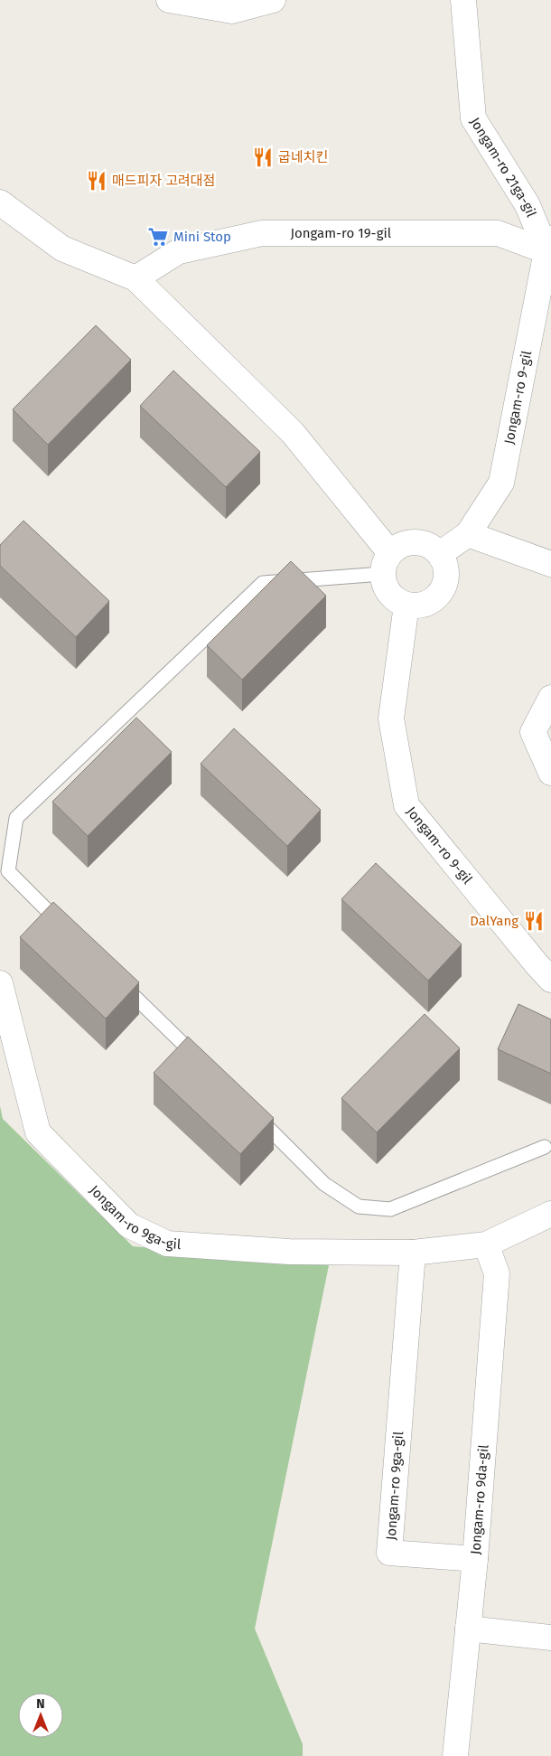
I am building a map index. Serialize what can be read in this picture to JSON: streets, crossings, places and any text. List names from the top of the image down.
{
  "streets": {
    "street": [
      "Jongam-ro 21ga-gil",
      "Jongam-ro 19-gil",
      "Jongam-ro 9-gil",
      "Jongam-ro 9ga-gil",
      "Jongam-ro 9da-gil"
    ]
  },
  "crossings": [
    ["Jongam-ro 21ga-gil", "Jongam-ro 19-gil"],
    ["Jongam-ro 21ga-gil", "Jongam-ro 9-gil"],
    ["Jongam-ro 19-gil", "Jongam-ro 9-gil"],
    ["Jongam-ro 9ga-gil", "Jongam-ro 9da-gil"]
  ],
  "places": {
    "restaurant": ["굽네치킨", "매드피자 고려대점", "DalYang"],
    "supermarket": ["Mini Stop"]
  },
  "north": "top"
}
